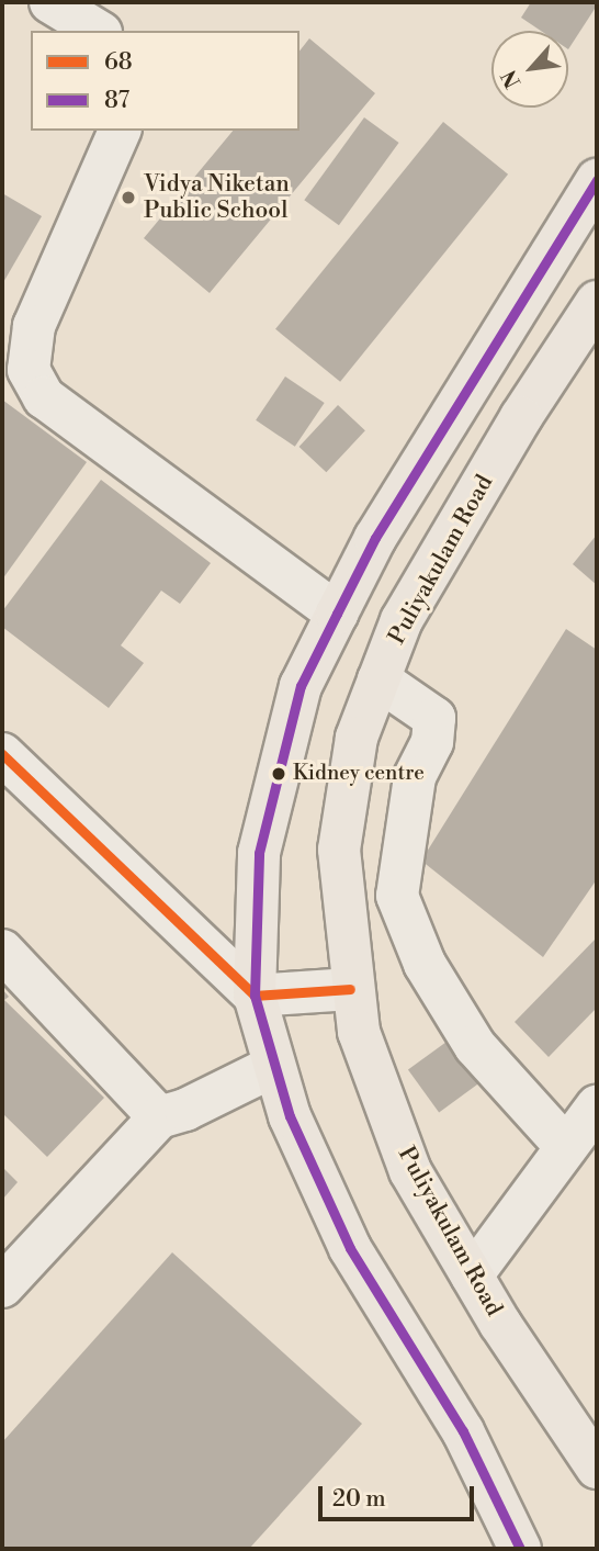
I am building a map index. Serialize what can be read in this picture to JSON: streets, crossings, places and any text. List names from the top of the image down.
{
  "streets": {
    "main road": ["Puliyakulam Road"]
  },
  "places": ["Vidya Niketan Public School", "Kidney centre"],
  "lines": ["transit line 87", "transit line 68"],
  "legend": ["68", "87"],
  "scale_bar": "20 m",
  "north": "bottom left"
}
